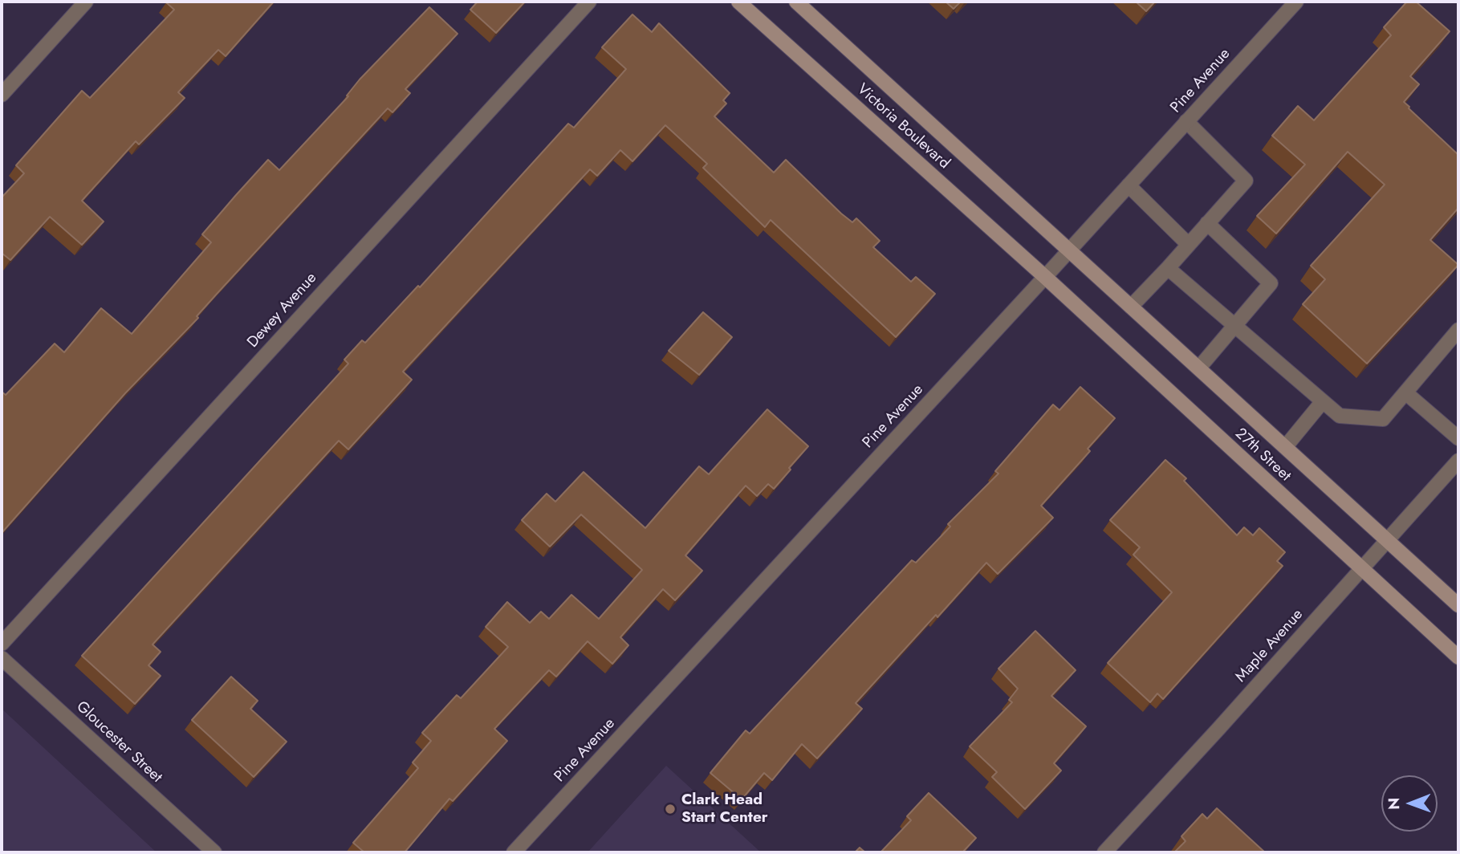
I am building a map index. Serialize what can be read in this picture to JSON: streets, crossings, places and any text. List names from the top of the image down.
{
  "streets": {
    "main road": ["Victoria Boulevard", "27th Street"],
    "street": [
      "Pine Avenue",
      "Dewey Avenue",
      "Maple Avenue",
      "Gloucester Street"
    ]
  },
  "crossings": [
    ["Pine Avenue", "Victoria Boulevard"],
    ["Pine Avenue", "27th Street"],
    ["Victoria Boulevard", "27th Street"],
    ["27th Street", "Maple Avenue"]
  ],
  "places": ["Clark Head Start Center"],
  "north": "left"
}
